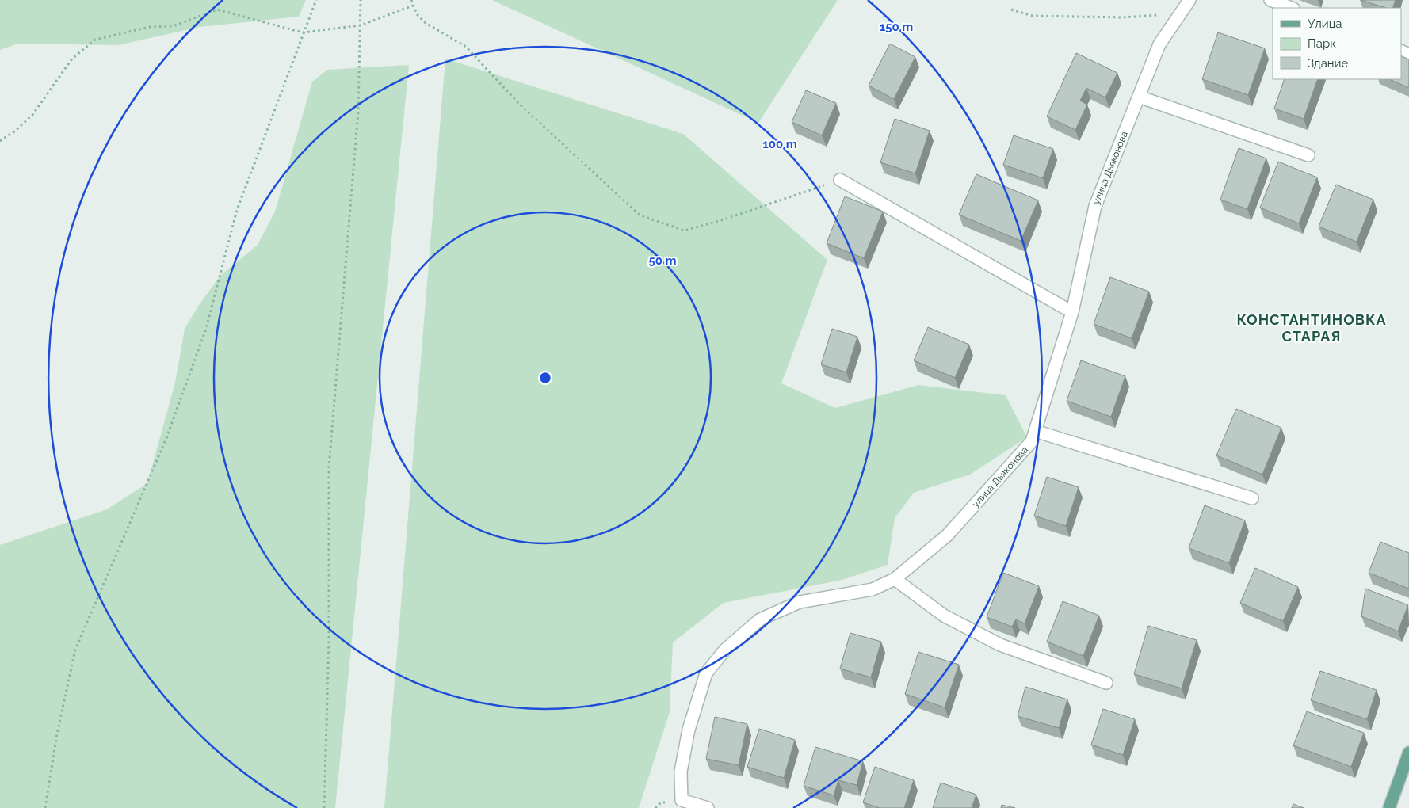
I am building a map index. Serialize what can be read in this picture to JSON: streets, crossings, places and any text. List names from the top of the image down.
{
  "streets": {
    "street": ["улица Дьяконова"]
  },
  "districts": ["КОНСТАНТИНОВКА СТАРАЯ"],
  "legend": ["Улица", "Парк", "Здание"],
  "rings": ["150 m", "100 m", "50 m"]
}
